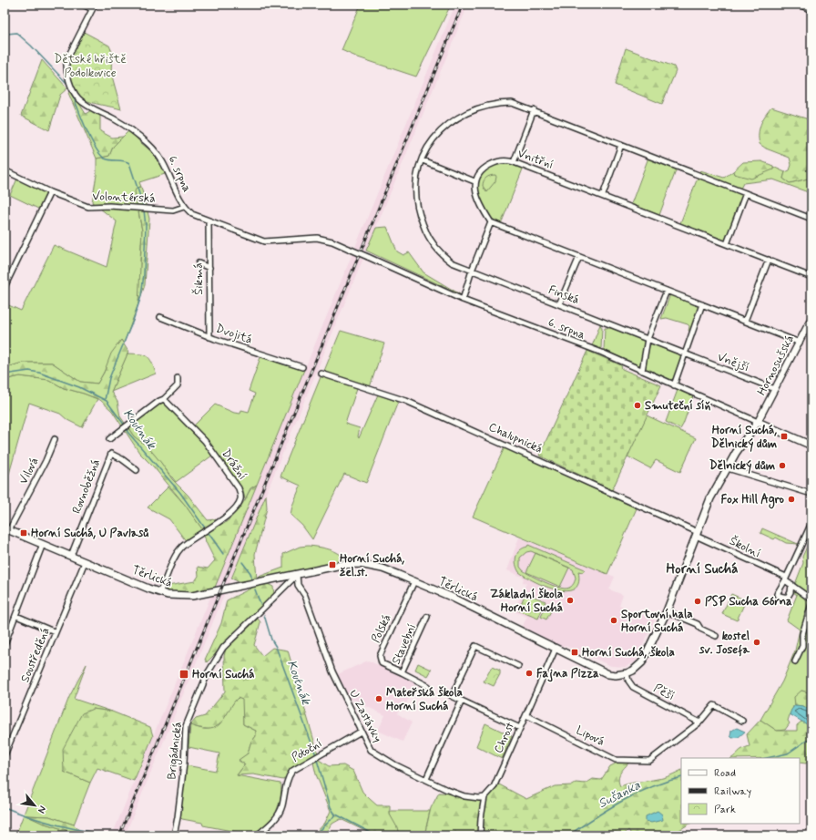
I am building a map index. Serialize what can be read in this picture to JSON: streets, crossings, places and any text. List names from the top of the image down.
{
  "streets": {
    "main road": ["Těrlická"],
    "street": [
      "Vnitřní",
      "6. srpna",
      "Volontérská",
      "Šikmá",
      "Finská",
      "Dvojitá",
      "Vnější",
      "Hornosušská",
      "Chalupnická",
      "Drážní",
      "Vilová",
      "Rovnoběžná",
      "Školní",
      "Polská",
      "Stavební",
      "Soustředěná",
      "Pěší",
      "U Zastávky",
      "Lipová",
      "Chrost",
      "Brigádnická",
      "Potoční"
    ]
  },
  "crossings": [
    ["6. srpna", "Volontérská"],
    ["6. srpna", "Šikmá"],
    ["6. srpna", "Hornosušská"],
    ["Šikmá", "Dvojitá"],
    ["Finská", "Vnější"],
    ["Vnější", "Hornosušská"],
    ["Chalupnická", "Školní"],
    ["Drážní", "Těrlická"],
    ["Vilová", "Těrlická"],
    ["Rovnoběžná", "Těrlická"],
    ["Těrlická", "Polská"],
    ["Těrlická", "Soustředěná"],
    ["Těrlická", "Pěší"],
    ["Těrlická", "U Zastávky"],
    ["Těrlická", "Chrost"],
    ["Těrlická", "Brigádnická"],
    ["Polská", "Stavební"],
    ["Pěší", "Lipová"],
    ["U Zastávky", "Chrost"],
    ["U Zastávky", "Brigádnická"],
    ["U Zastávky", "Potoční"],
    ["Lipová", "Chrost"]
  ],
  "districts": ["Horní Suchá"],
  "water": ["Koutnák", "Sušanka"],
  "parks": ["Dětské hřiště Podolkovice"],
  "places": {
    "other": [
      "Smuteční síň",
      "Dělnický dům",
      "Fox Hill Agro",
      "Základní škola Horní Suchá",
      "PSP Sucha Górna",
      "Sportovní hala Horní Suchá",
      "kostel sv. Josefa",
      "Fajna Pizza",
      "Mateřská škola Horní Suchá"
    ],
    "transit": [
      "Horní Suchá, Dělnický dům",
      "Horní Suchá, U Pavlasů",
      "Horní Suchá, žel.st.",
      "Horní Suchá, škola",
      "Horní Suchá"
    ]
  },
  "legend": ["Road", "Railway", "Park"],
  "north": "bottom right"
}
